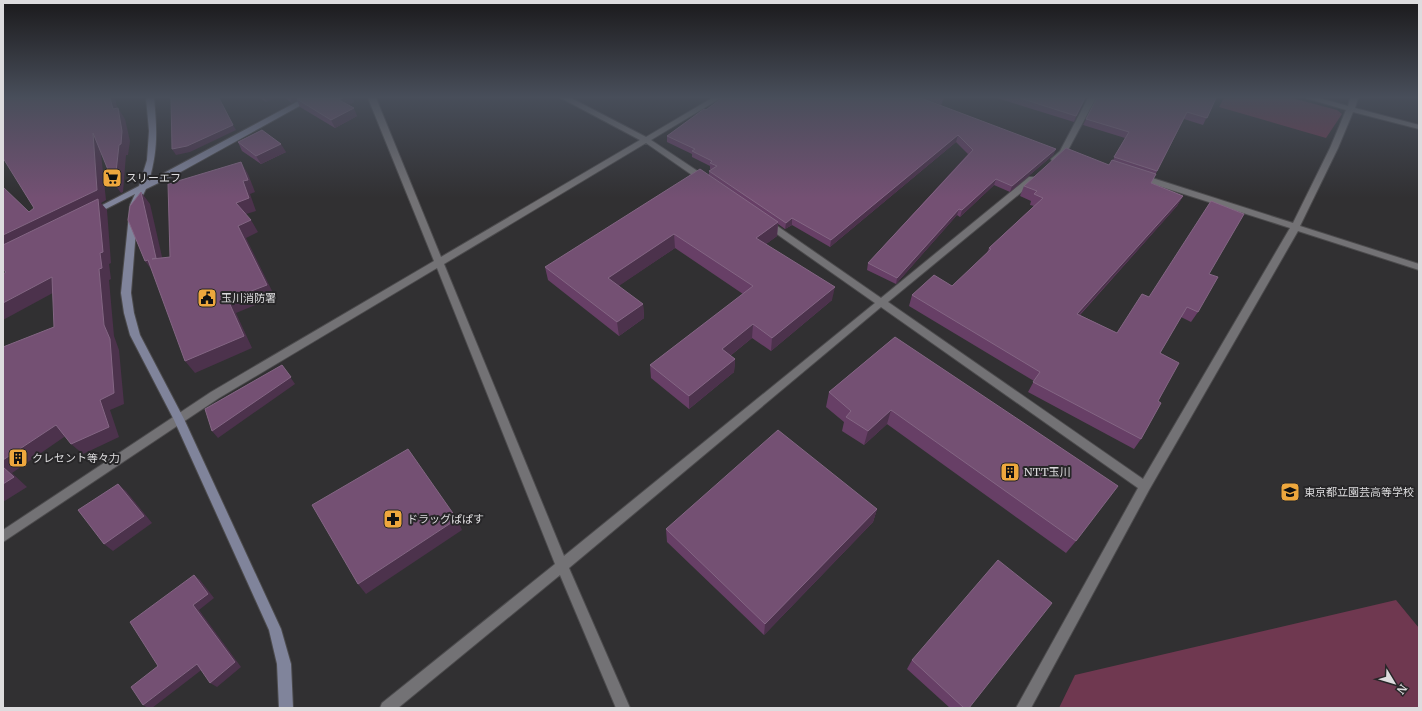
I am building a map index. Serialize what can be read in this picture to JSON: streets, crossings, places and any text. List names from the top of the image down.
{
  "places": {
    "supermarket": ["スリーエフ"],
    "public building": ["玉川消防署"],
    "building": ["クレセント等々力", "NTT玉川"],
    "school or university": ["東京都立園芸高等学校"],
    "pharmacy": ["ドラッグぱぱす"]
  },
  "north": "bottom right"
}
